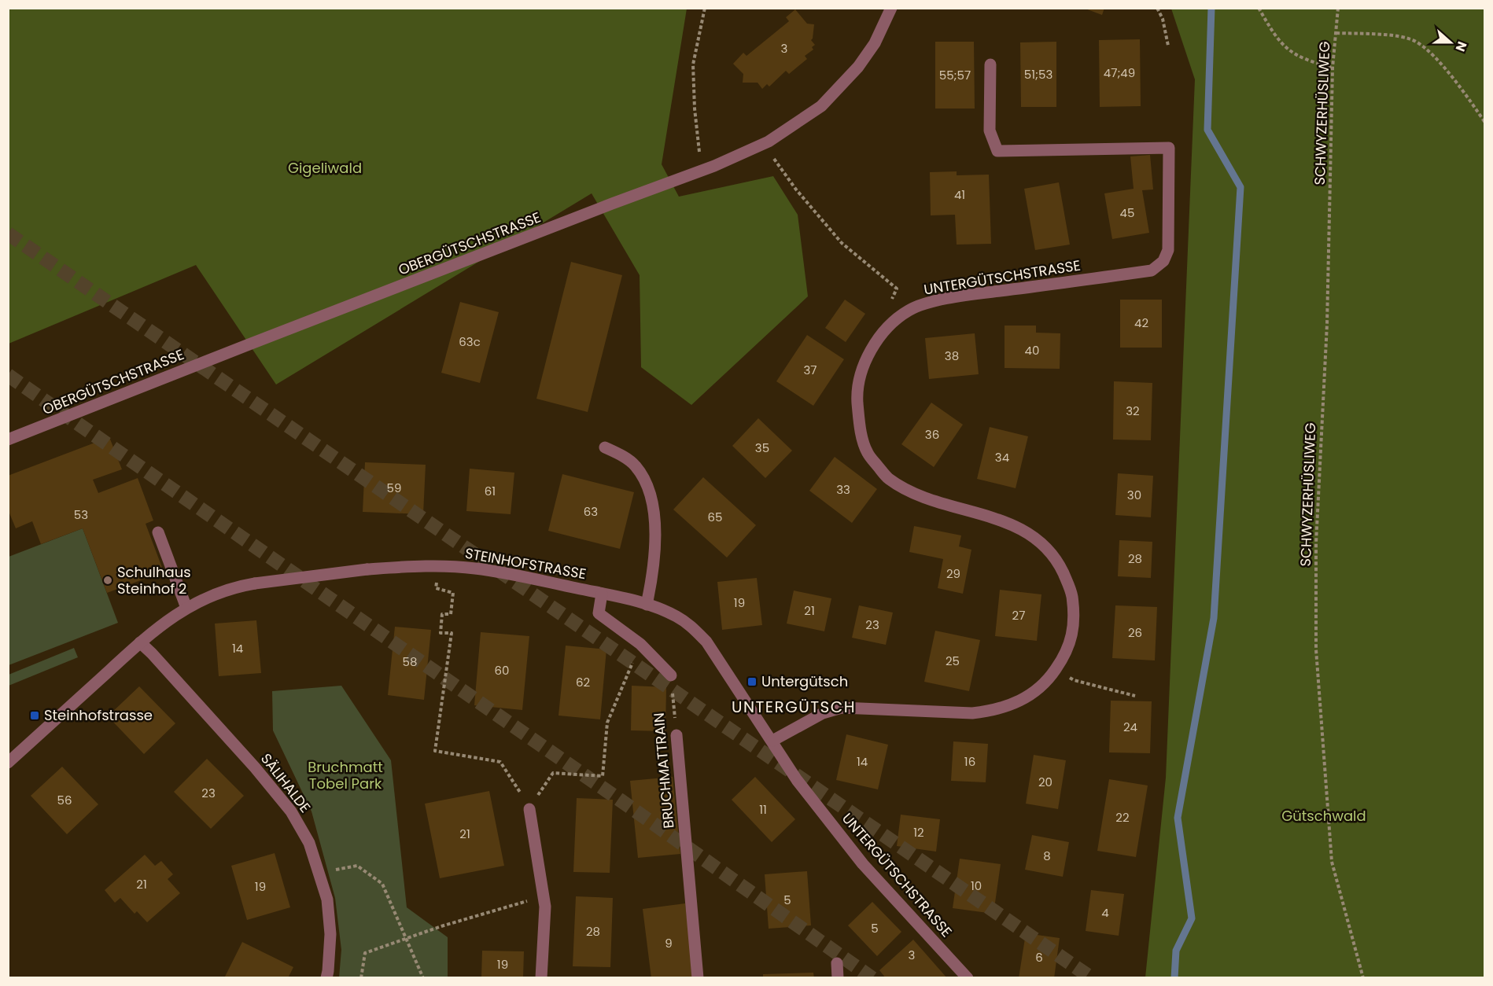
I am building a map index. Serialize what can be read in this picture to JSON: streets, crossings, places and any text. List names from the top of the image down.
{
  "streets": {
    "street": [
      "OBERGÜTSCHSTRASSE",
      "UNTERGÜTSCHSTRASSE",
      "STEINHOFSTRASSE",
      "BRUCHMATTRAIN",
      "SÄLIHALDE"
    ],
    "path": ["SCHWYZERHÜSLIWEG"]
  },
  "crossings": [
    ["UNTERGÜTSCHSTRASSE", "STEINHOFSTRASSE"],
    ["STEINHOFSTRASSE", "SÄLIHALDE"]
  ],
  "districts": ["UNTERGÜTSCH"],
  "parks": ["Gigeliwald", "Bruchmatt Tobel Park", "Gütschwald"],
  "places": {
    "other": ["Schulhaus Steinhof 2"],
    "transit": ["Untergütsch", "Steinhofstrasse"]
  },
  "house_numbers": [
    "3",
    "47;49",
    "51;53",
    "55;57",
    "41",
    "45",
    "42",
    "63c",
    "40",
    "38",
    "37",
    "32",
    "36",
    "35",
    "34",
    "59",
    "33",
    "61",
    "30",
    "63",
    "53",
    "65",
    "28",
    "29",
    "19",
    "21",
    "27",
    "23",
    "26",
    "14",
    "25",
    "58",
    "60",
    "62",
    "24",
    "14",
    "16",
    "20",
    "23",
    "56",
    "11",
    "22",
    "12",
    "21",
    "8",
    "21",
    "10",
    "19",
    "5",
    "4",
    "5",
    "28",
    "9",
    "3",
    "6",
    "19"
  ],
  "north": "right"
}
